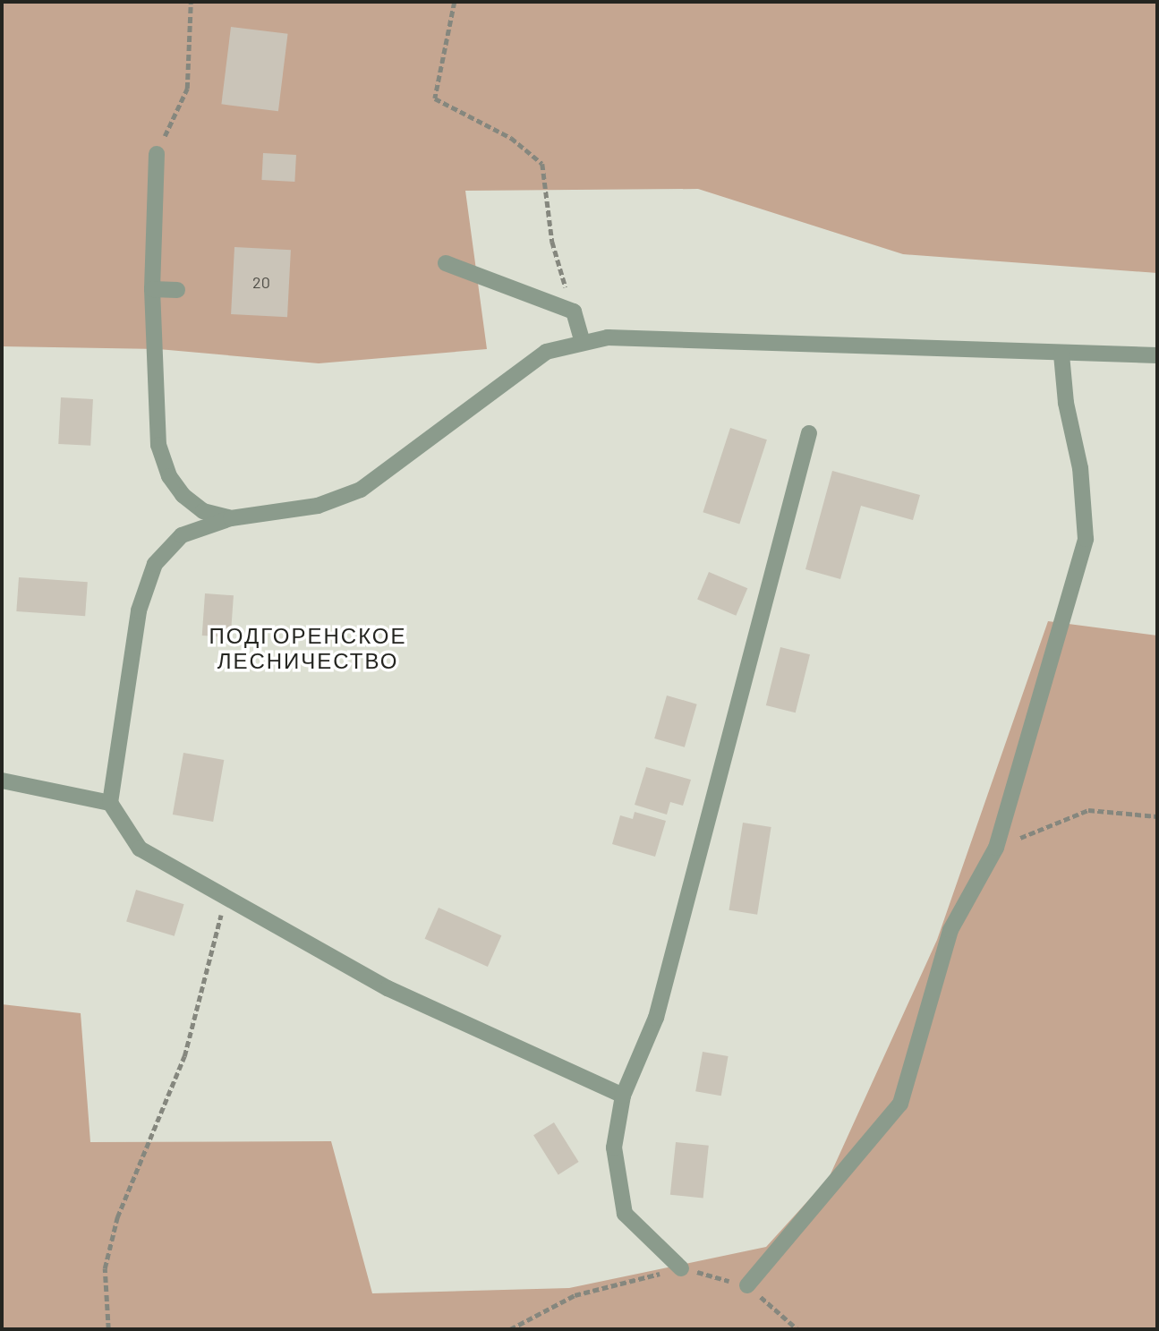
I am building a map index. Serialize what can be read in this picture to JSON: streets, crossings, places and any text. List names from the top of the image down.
{
  "districts": ["ПОДГОРЕНСКОЕ ЛЕСНИЧЕСТВО"],
  "house_numbers": ["20"]
}
